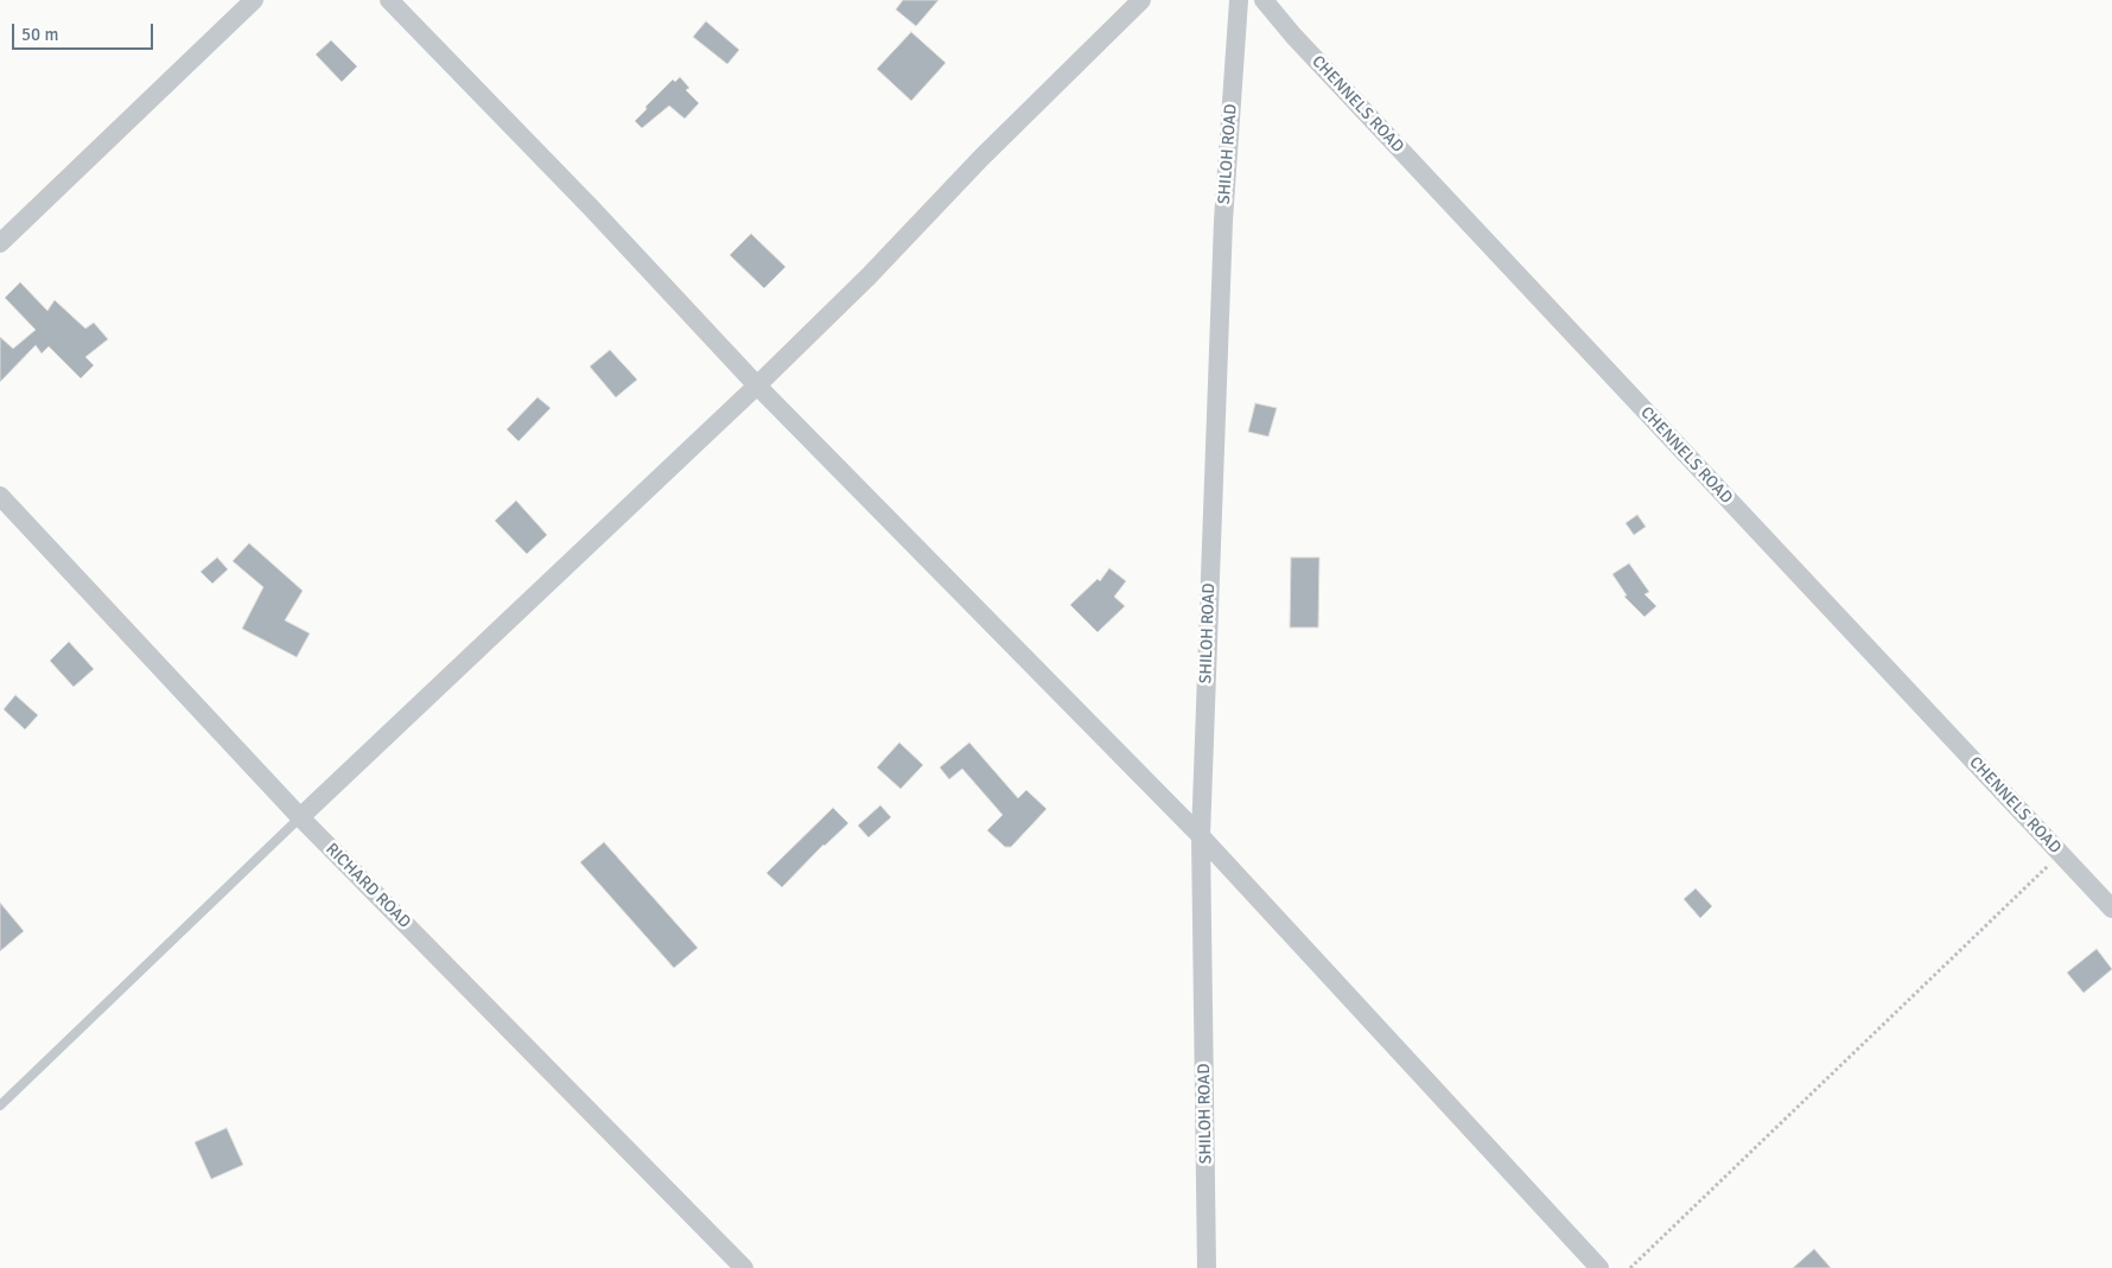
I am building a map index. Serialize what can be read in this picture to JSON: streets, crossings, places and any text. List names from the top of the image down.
{
  "streets": {
    "street": ["CHENNELS ROAD", "SHILOH ROAD", "RICHARD ROAD"]
  },
  "scale_bar": "50 m"
}
